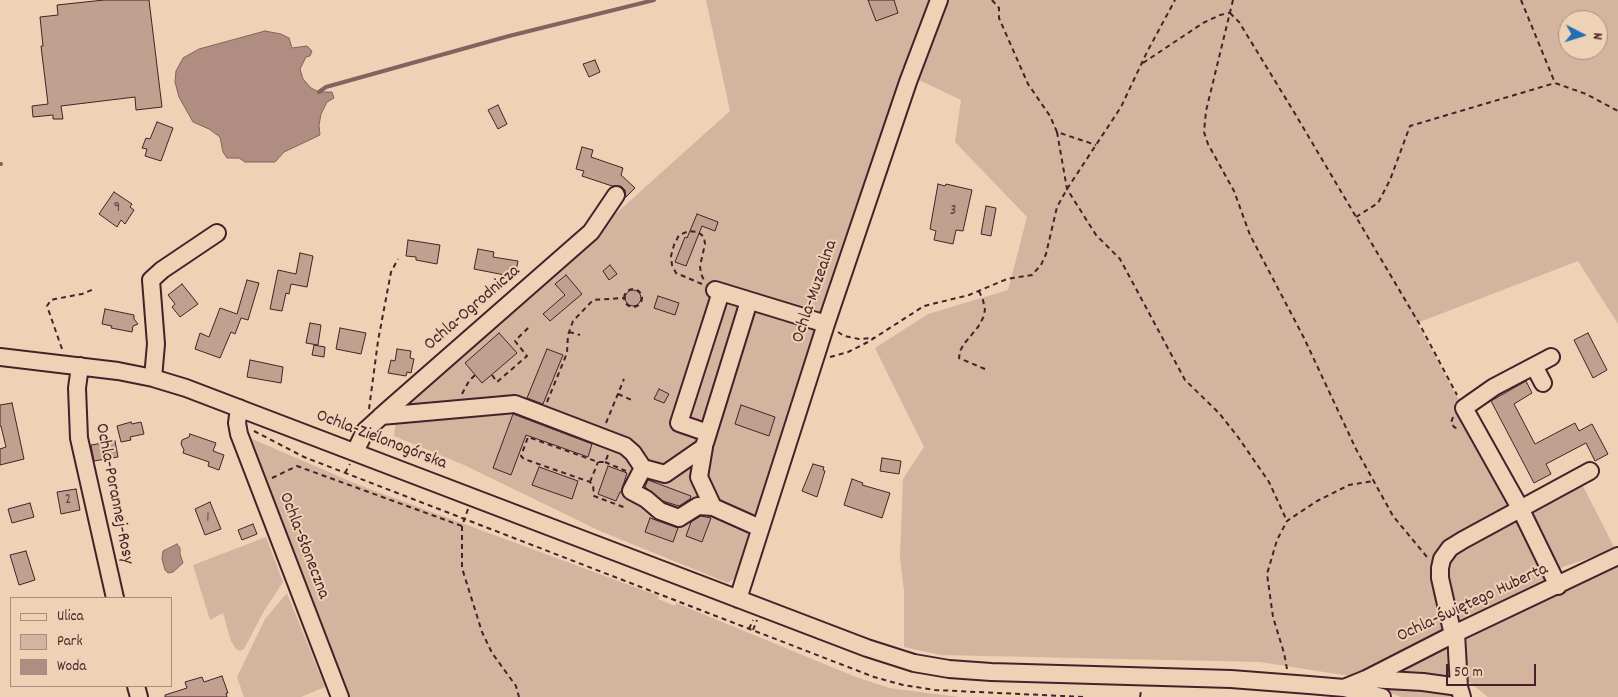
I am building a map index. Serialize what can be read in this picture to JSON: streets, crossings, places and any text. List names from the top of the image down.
{
  "streets": {
    "street": [
      "Ochla-Muzealna",
      "Ochla-Ogrodnicza",
      "Ochla-Zielonogórska",
      "Ochla-Porannej-Rosy",
      "Ochla-Słoneczna",
      "Ochla-Świętego Huberta"
    ]
  },
  "crossings": [
    ["Ochla-Muzealna", "Ochla-Zielonogórska"],
    ["Ochla-Ogrodnicza", "Ochla-Zielonogórska"],
    ["Ochla-Zielonogórska", "Ochla-Porannej-Rosy"],
    ["Ochla-Zielonogórska", "Ochla-Słoneczna"],
    ["Ochla-Zielonogórska", "Ochla-Świętego Huberta"]
  ],
  "house_numbers": [
    "9",
    "3",
    "2",
    "1"
  ],
  "legend": ["Ulica", "Park", "Woda"],
  "scale_bar": "50 m",
  "north": "right"
}
